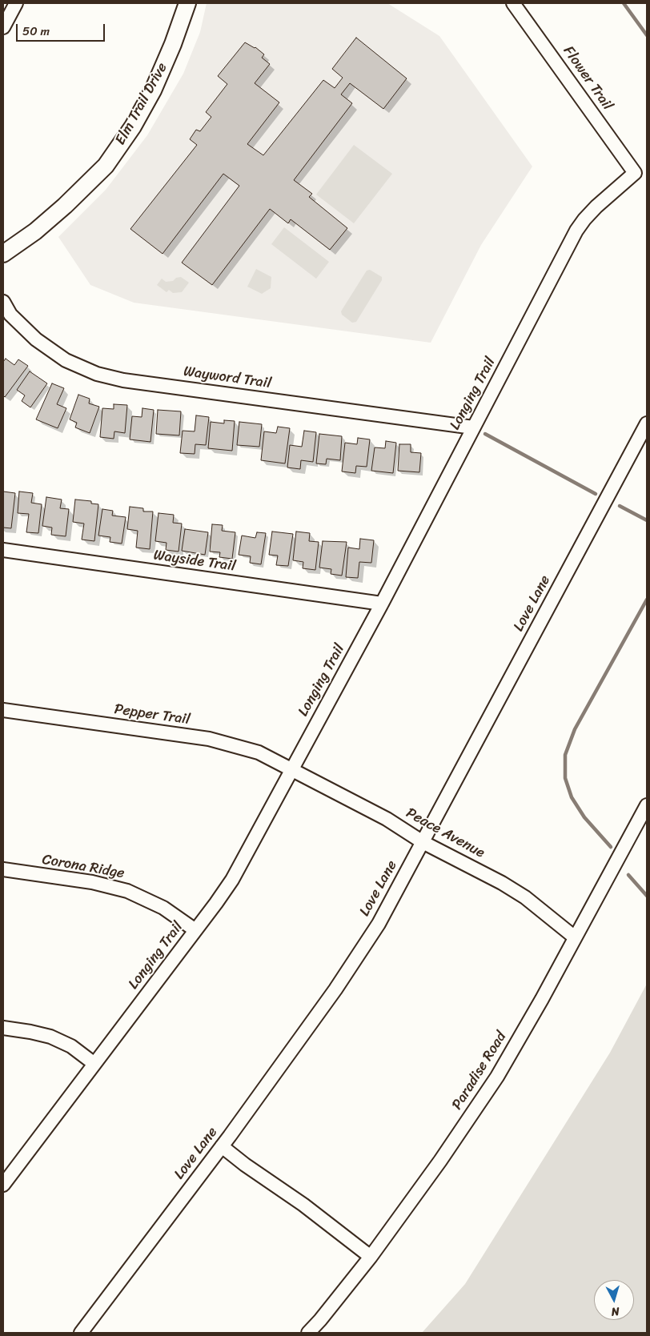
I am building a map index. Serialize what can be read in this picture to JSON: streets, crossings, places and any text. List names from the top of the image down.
{
  "streets": {
    "street": [
      "Flower Trail",
      "Elm Trail Drive",
      "Wayword Trail",
      "Longing Trail",
      "Wayside Trail",
      "Love Lane",
      "Pepper Trail",
      "Peace Avenue",
      "Corona Ridge",
      "Paradise Road"
    ]
  },
  "crossings": [
    ["Flower Trail", "Longing Trail"],
    ["Wayword Trail", "Longing Trail"],
    ["Longing Trail", "Wayside Trail"],
    ["Longing Trail", "Pepper Trail"],
    ["Longing Trail", "Peace Avenue"],
    ["Longing Trail", "Corona Ridge"],
    ["Love Lane", "Peace Avenue"],
    ["Pepper Trail", "Peace Avenue"],
    ["Peace Avenue", "Paradise Road"]
  ],
  "scale_bar": "50 m",
  "north": "bottom"
}
